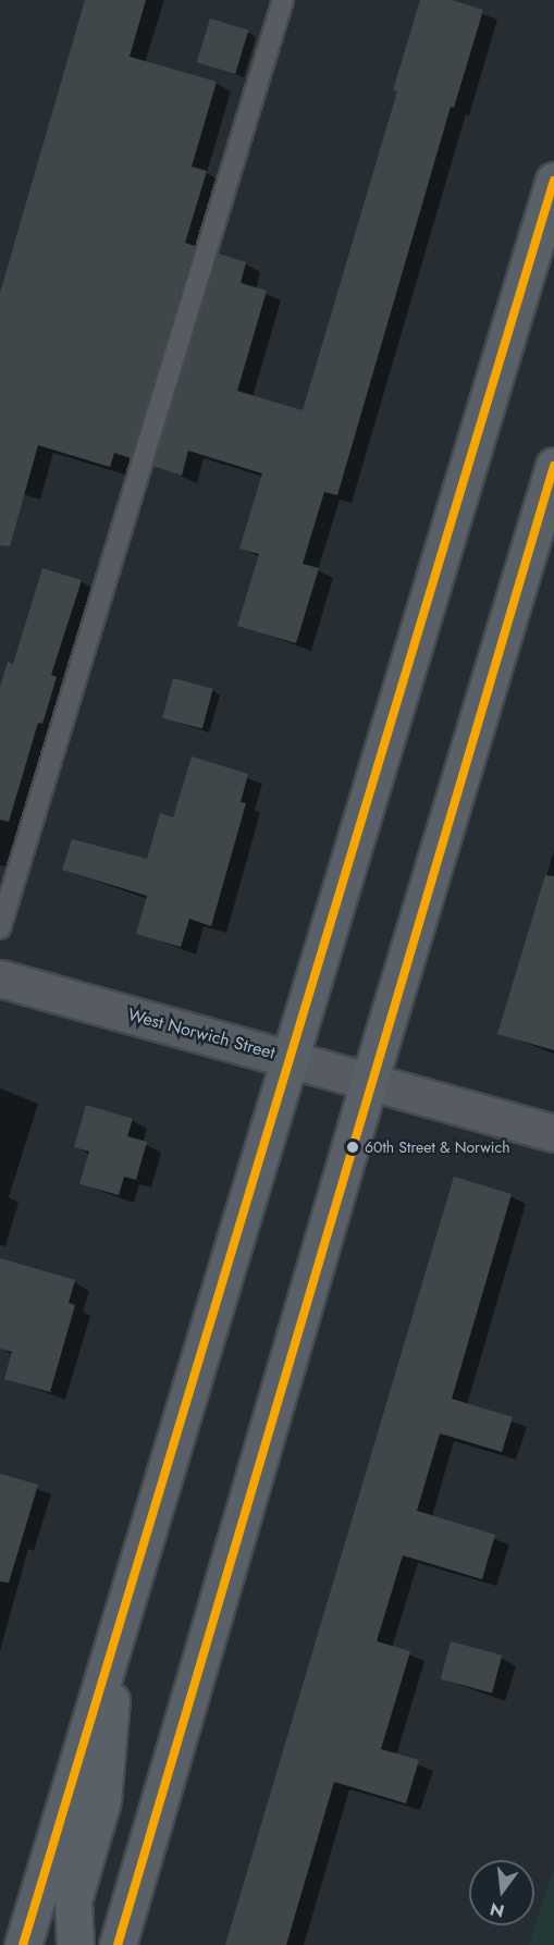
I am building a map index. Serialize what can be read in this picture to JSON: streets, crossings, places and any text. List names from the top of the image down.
{
  "streets": {
    "street": ["West Norwich Street"]
  },
  "places": ["60th Street & Norwich"],
  "north": "bottom"
}
